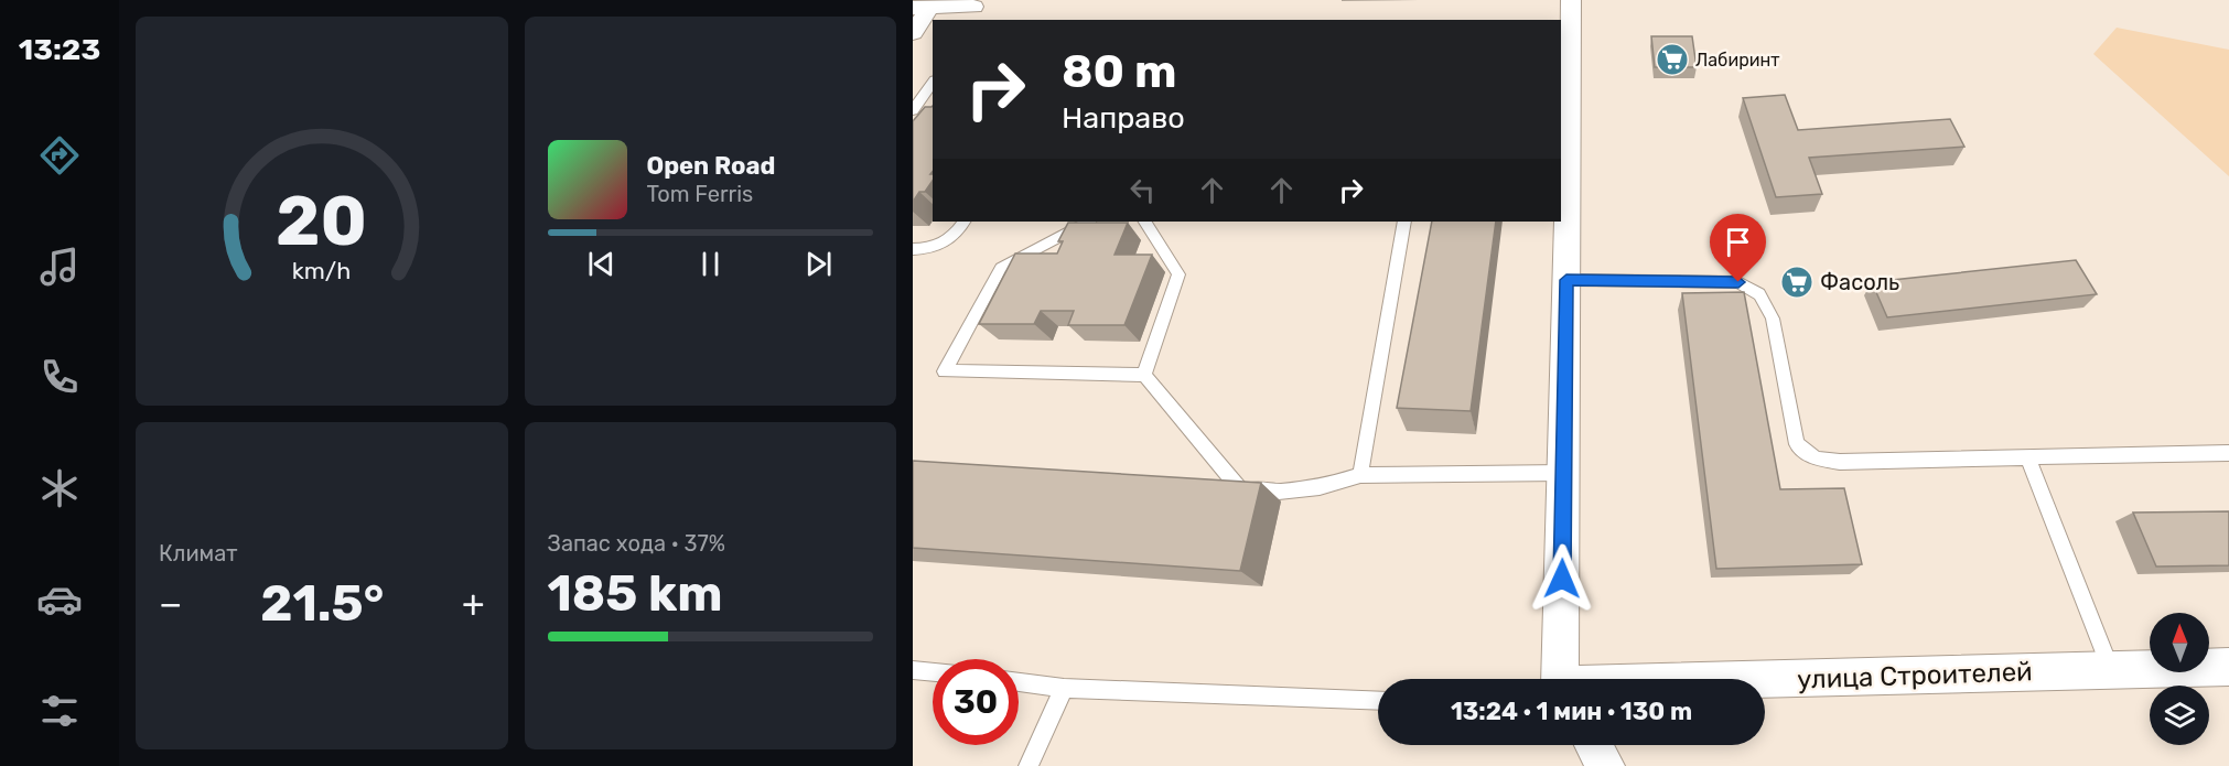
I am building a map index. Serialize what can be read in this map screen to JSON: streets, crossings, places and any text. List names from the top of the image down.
{
  "streets": {
    "street": ["улица Строителей"]
  },
  "places": {
    "supermarket": ["Лабиринт", "Фасоль"]
  },
  "north": "top",
  "page": {
    "tabs": "13:23",
    "turn": ["80 m", "Направо"],
    "song": ["Open Road", "Tom Ferris"],
    "tile": [
      "Климат",
      ["Запас хода · 37%", "185 km"]
    ],
    "heat": ["−", "21.5°", "+"],
    "limit": "30",
    "trip": "13:24 · 1 мин · 130 m",
    "gauge": ["20", "km/h"]
  }
}
